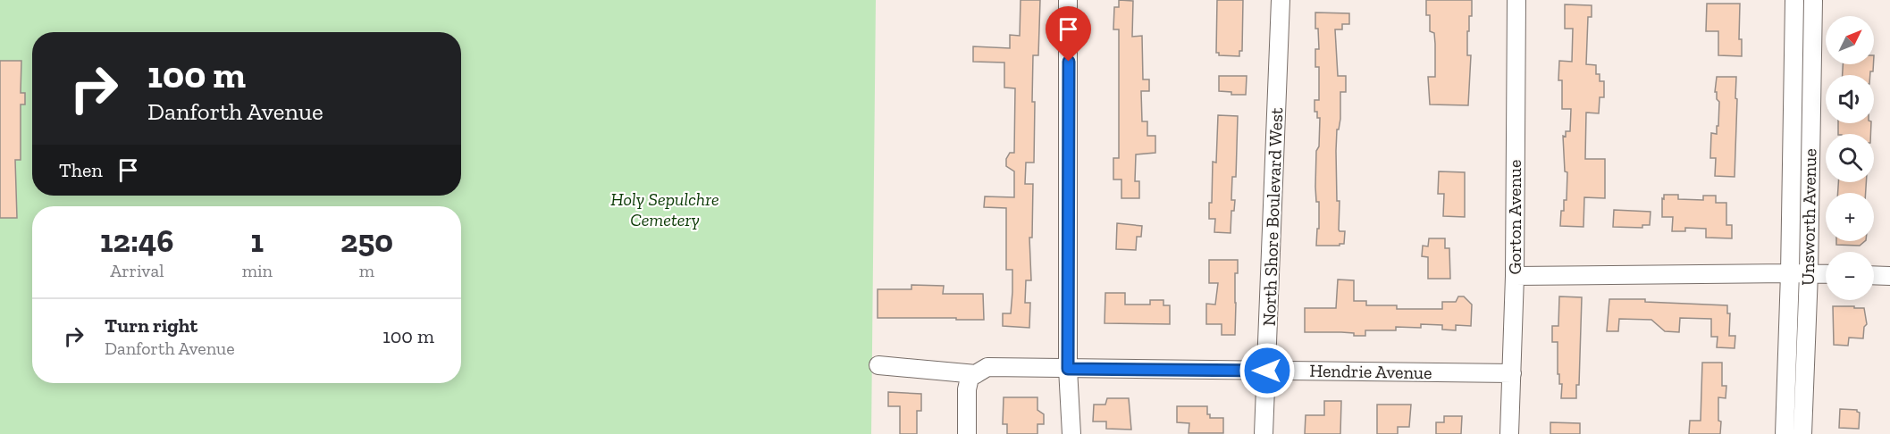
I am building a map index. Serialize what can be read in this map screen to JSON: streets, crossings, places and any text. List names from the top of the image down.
{
  "streets": {
    "street": [
      "North Shore Boulevard West",
      "Gorton Avenue",
      "Unsworth Avenue",
      "Hendrie Avenue"
    ]
  },
  "crossings": [
    ["North Shore Boulevard West", "Hendrie Avenue"],
    ["Gorton Avenue", "Hendrie Avenue"]
  ],
  "parks": ["Holy Sepulchre Cemetery"],
  "north": "top right",
  "page": {
    "map_buttons": ["+", "−"],
    "turn": ["100 m", "Danforth Avenue"],
    "then": "Then",
    "eta": [
      "12:46",
      "Arrival",
      "1",
      "min",
      "250",
      "m"
    ],
    "list": [
      {
        "name": "Turn right",
        "note": "Danforth Avenue",
        "value": "100 m"
      }
    ]
  }
}
